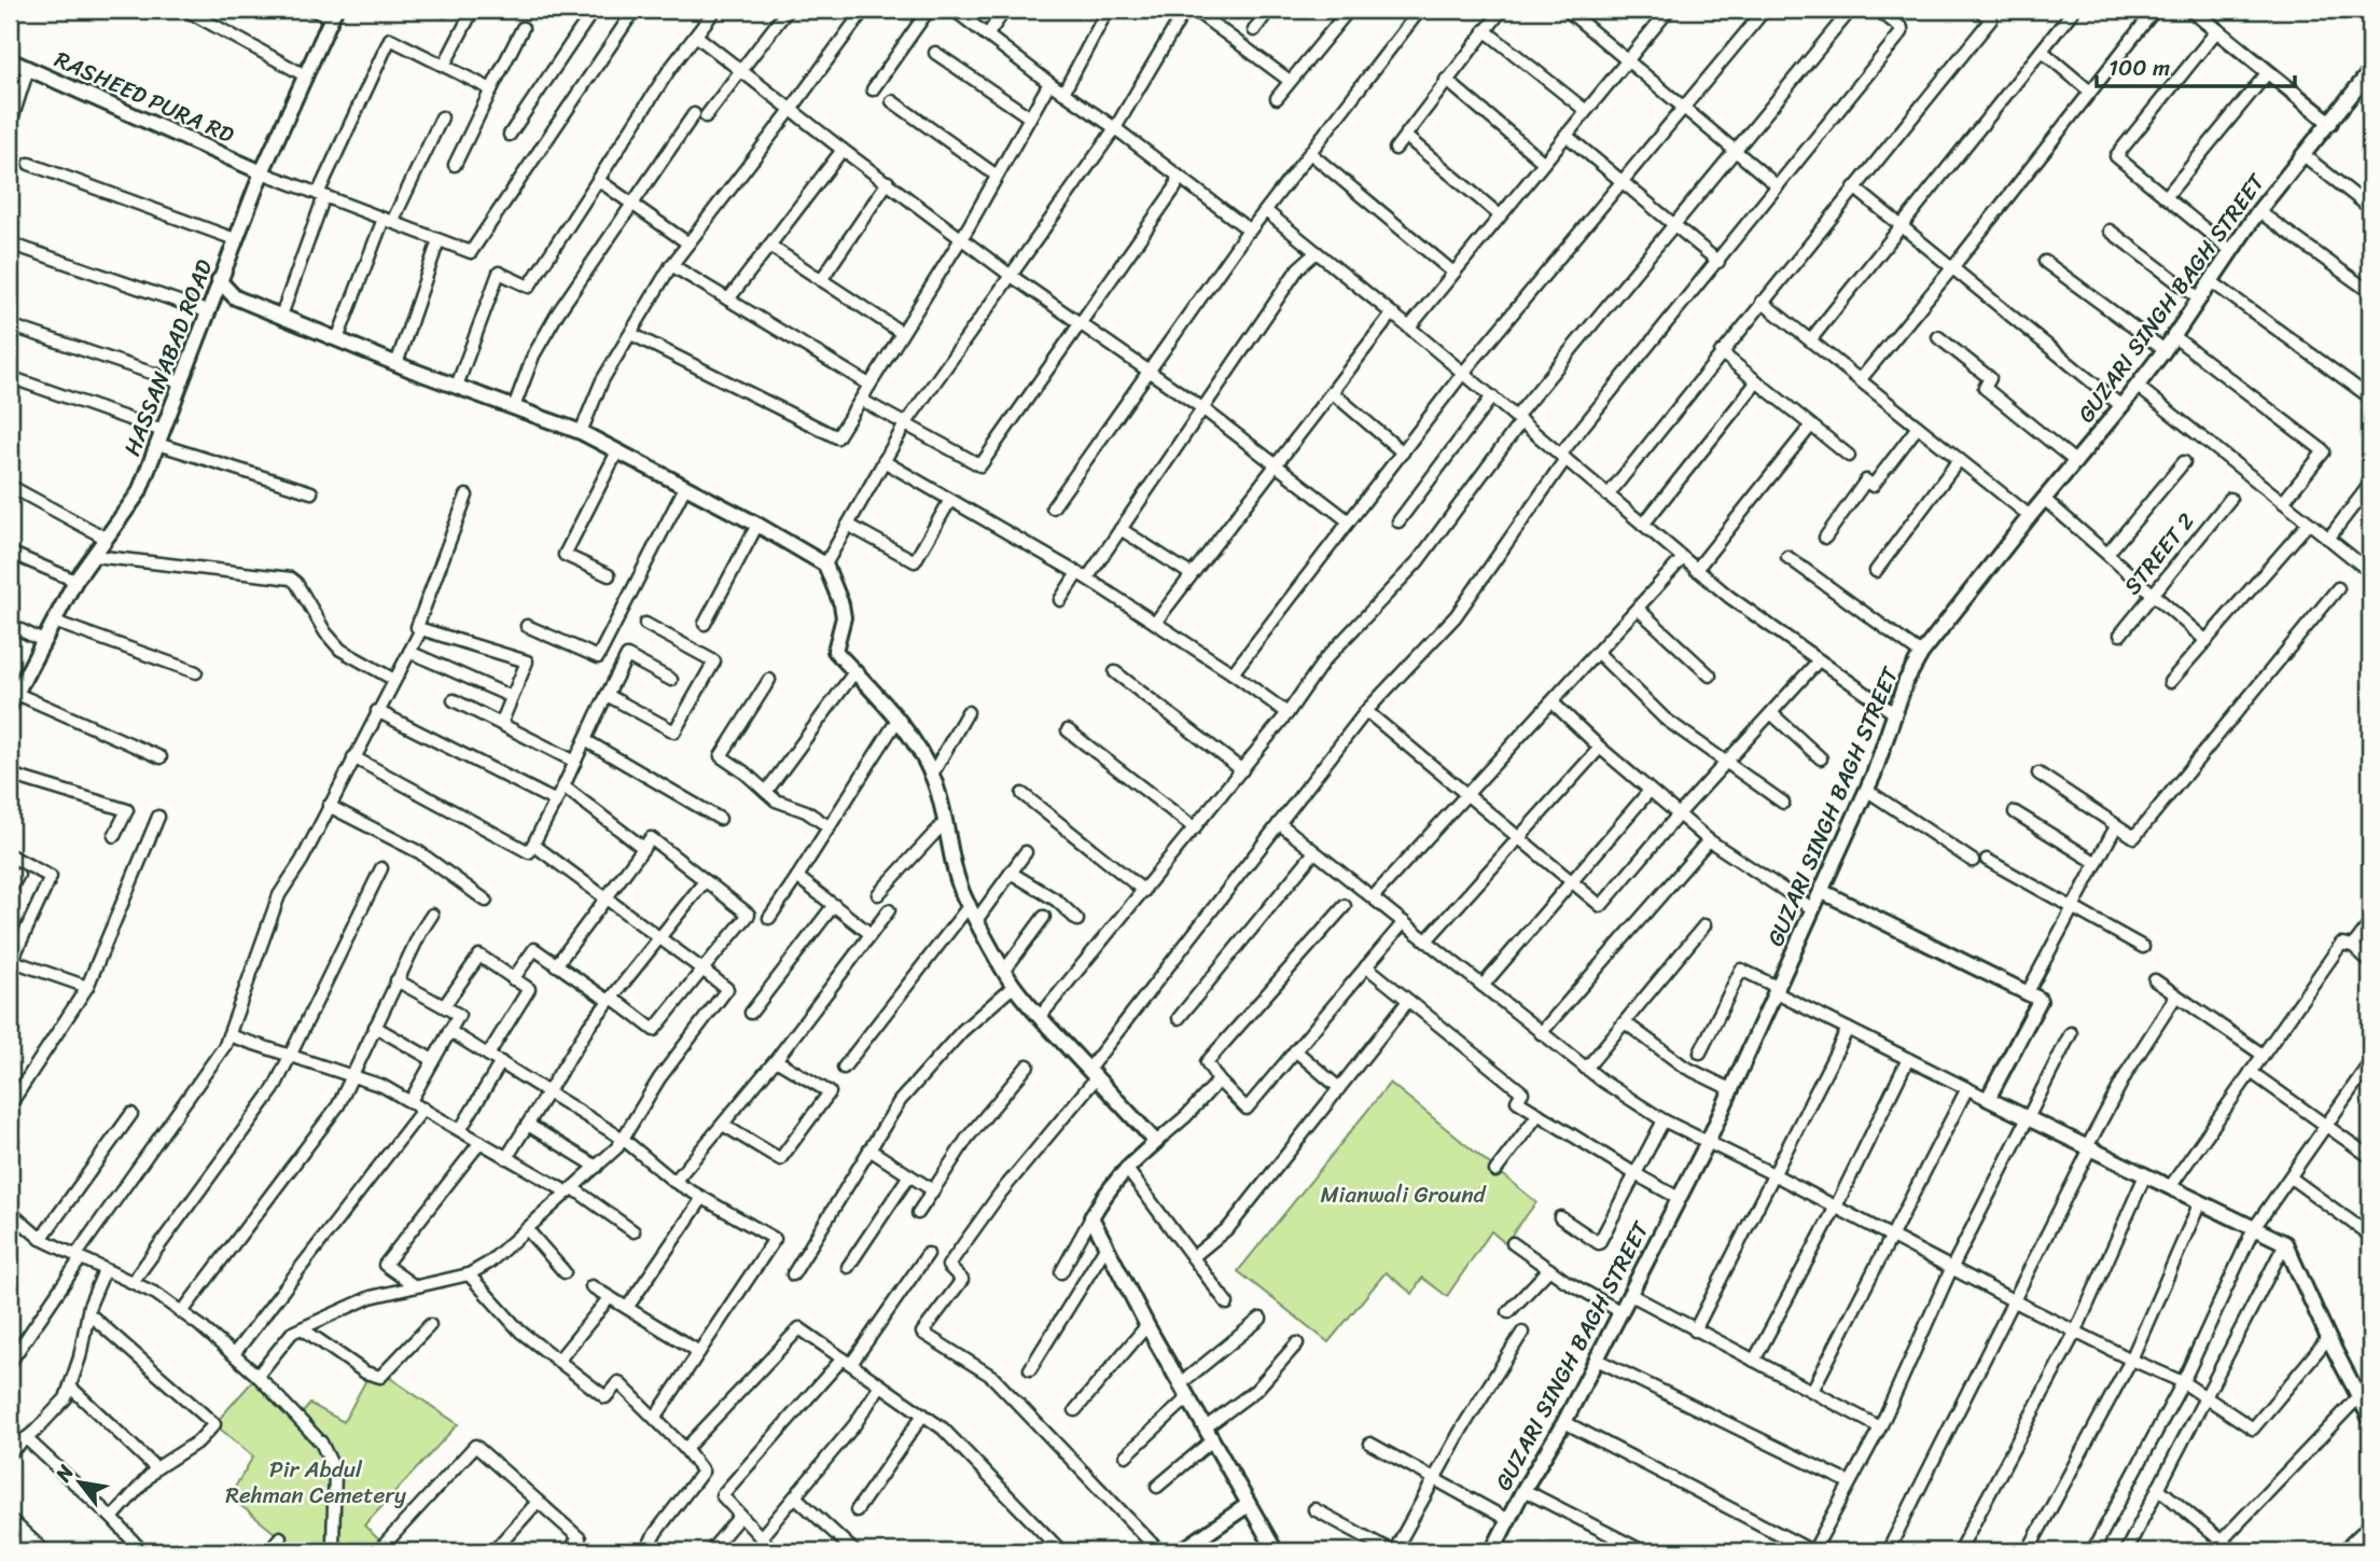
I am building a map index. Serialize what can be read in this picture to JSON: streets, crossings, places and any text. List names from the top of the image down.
{
  "streets": {
    "street": [
      "RASHEED PURA RD",
      "GUZARI SINGH BAGH STREET",
      "HASSANABAD ROAD",
      "STREET 2"
    ]
  },
  "crossings": [
    ["RASHEED PURA RD", "HASSANABAD ROAD"]
  ],
  "parks": ["Mianwali Ground", "Pir Abdul Rehman Cemetery"],
  "scale_bar": "100 m",
  "north": "top left"
}
